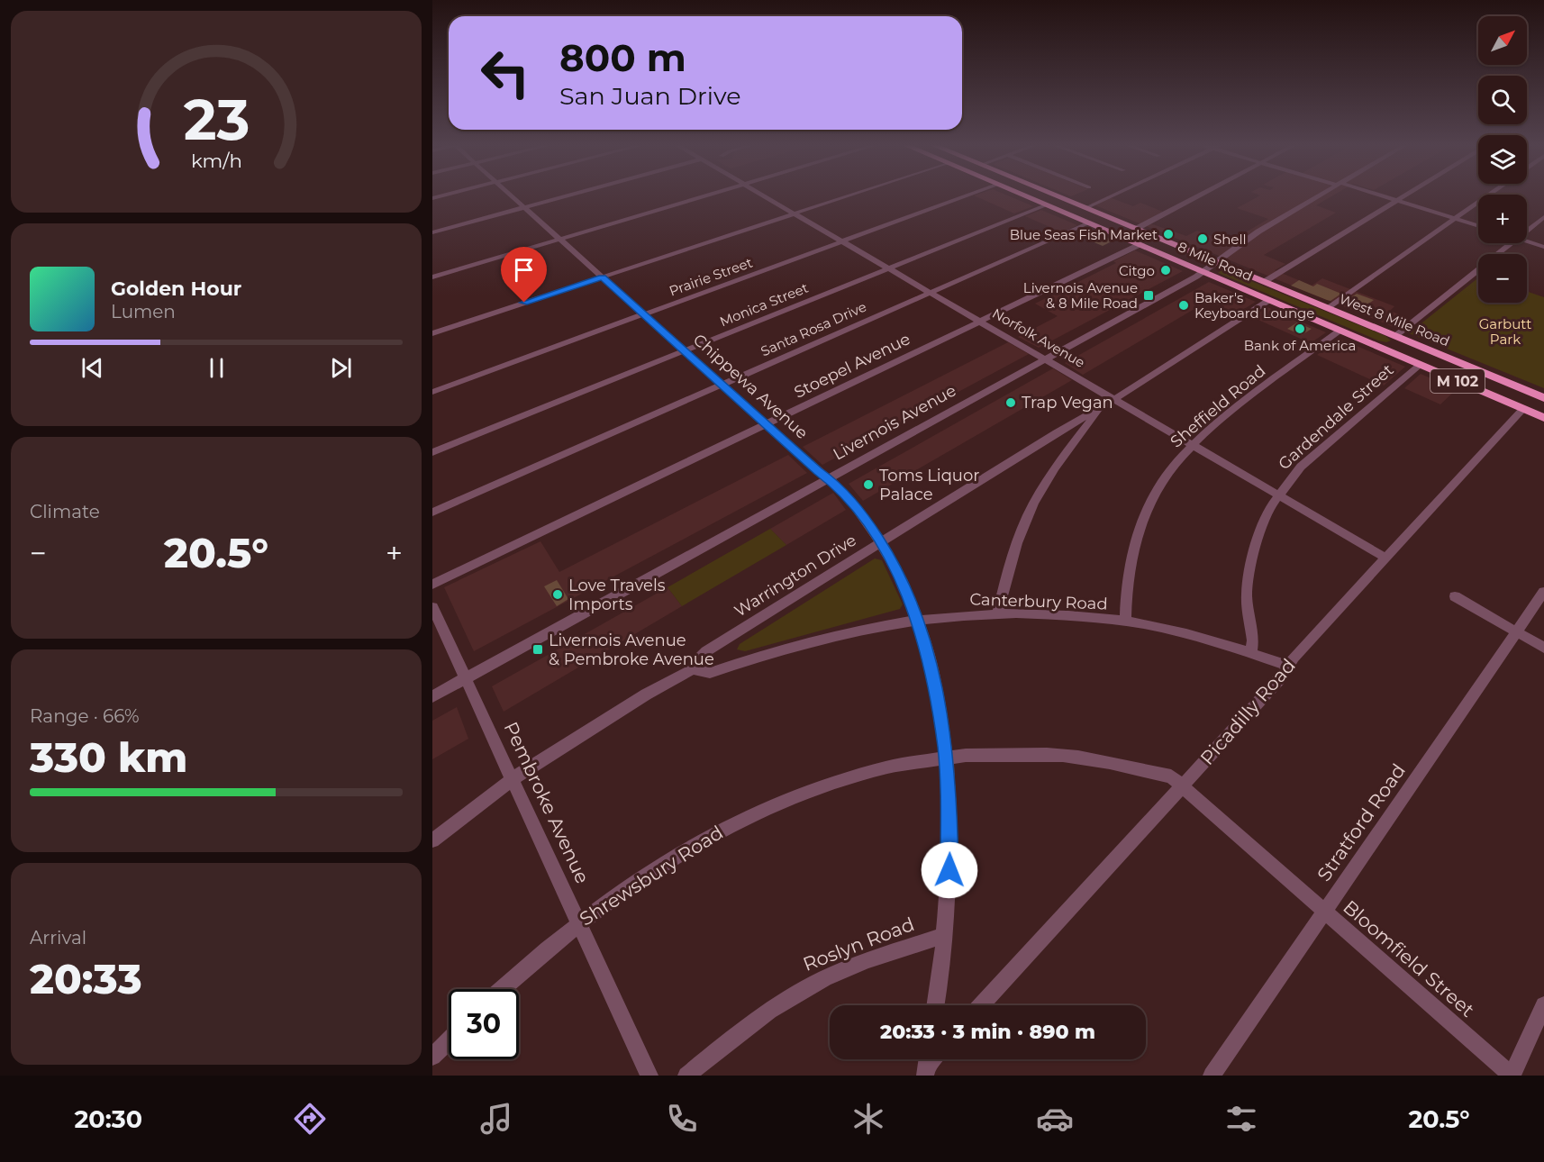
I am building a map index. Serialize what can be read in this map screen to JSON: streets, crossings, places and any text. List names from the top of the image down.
{
  "streets": {
    "highway": ["8 Mile Road", "West 8 Mile Road", "M 102"],
    "street": [
      "Prairie Street",
      "Monica Street",
      "Santa Rosa Drive",
      "Norfolk Avenue",
      "Stoepel Avenue",
      "Chippewa Avenue",
      "Sheffield Road",
      "Gardendale Street",
      "Livernois Avenue",
      "Warrington Drive",
      "Canterbury Road",
      "Picadilly Road",
      "Pembroke Avenue",
      "Stratford Road",
      "Shrewsbury Road",
      "Roslyn Road",
      "Bloomfield Street"
    ]
  },
  "crossings": [
    ["8 Mile Road", "Monica Street"],
    ["8 Mile Road", "Santa Rosa Drive"],
    ["8 Mile Road", "Stoepel Avenue"],
    ["8 Mile Road", "Sheffield Road"],
    ["8 Mile Road", "Gardendale Street"],
    ["8 Mile Road", "Livernois Avenue"],
    ["8 Mile Road", "Warrington Drive"],
    ["8 Mile Road", "Picadilly Road"],
    ["Prairie Street", "Norfolk Avenue"],
    ["Prairie Street", "Chippewa Avenue"],
    ["Monica Street", "Norfolk Avenue"],
    ["Monica Street", "Chippewa Avenue"],
    ["West 8 Mile Road", "Livernois Avenue"],
    ["Santa Rosa Drive", "Norfolk Avenue"],
    ["Santa Rosa Drive", "Chippewa Avenue"],
    ["Norfolk Avenue", "Stoepel Avenue"],
    ["Norfolk Avenue", "Sheffield Road"],
    ["Norfolk Avenue", "Gardendale Street"],
    ["Norfolk Avenue", "Livernois Avenue"],
    ["Norfolk Avenue", "Warrington Drive"],
    ["Norfolk Avenue", "Picadilly Road"],
    ["Stoepel Avenue", "Chippewa Avenue"],
    ["Chippewa Avenue", "Livernois Avenue"],
    ["Chippewa Avenue", "Warrington Drive"],
    ["Chippewa Avenue", "Canterbury Road"],
    ["Chippewa Avenue", "Shrewsbury Road"],
    ["Chippewa Avenue", "Roslyn Road"],
    ["Sheffield Road", "Canterbury Road"],
    ["Gardendale Street", "Canterbury Road"],
    ["Livernois Avenue", "Pembroke Avenue"],
    ["Warrington Drive", "Canterbury Road"],
    ["Warrington Drive", "Pembroke Avenue"],
    ["Canterbury Road", "Picadilly Road"],
    ["Picadilly Road", "Shrewsbury Road"],
    ["Picadilly Road", "Bloomfield Street"],
    ["Pembroke Avenue", "Shrewsbury Road"],
    ["Stratford Road", "Bloomfield Street"],
    ["Shrewsbury Road", "Bloomfield Street"]
  ],
  "parks": ["Garbutt Park"],
  "places": {
    "other": [
      "Blue Seas Fish Market",
      "Shell",
      "Citgo",
      "Baker's Keyboard Lounge",
      "Bank of America",
      "Trap Vegan",
      "Toms Liquor Palace",
      "Love Travels Imports"
    ],
    "transit": ["Livernois Avenue & 8 Mile Road", "Livernois Avenue & Pembroke Avenue"]
  },
  "north": "top right",
  "page": {
    "map_buttons": ["+", "−"],
    "turn": ["800 m", "San Juan Drive"],
    "song": ["Golden Hour", "Lumen"],
    "tile": [
      "Climate",
      ["Range · 66%", "330 km"],
      ["Arrival", "20:33"]
    ],
    "heat": ["−", "20.5°", "+"],
    "limit": "30",
    "trip": "20:33 · 3 min · 890 m",
    "tabs": ["20:30", "20.5°"],
    "gauge": ["23", "km/h"]
  }
}
